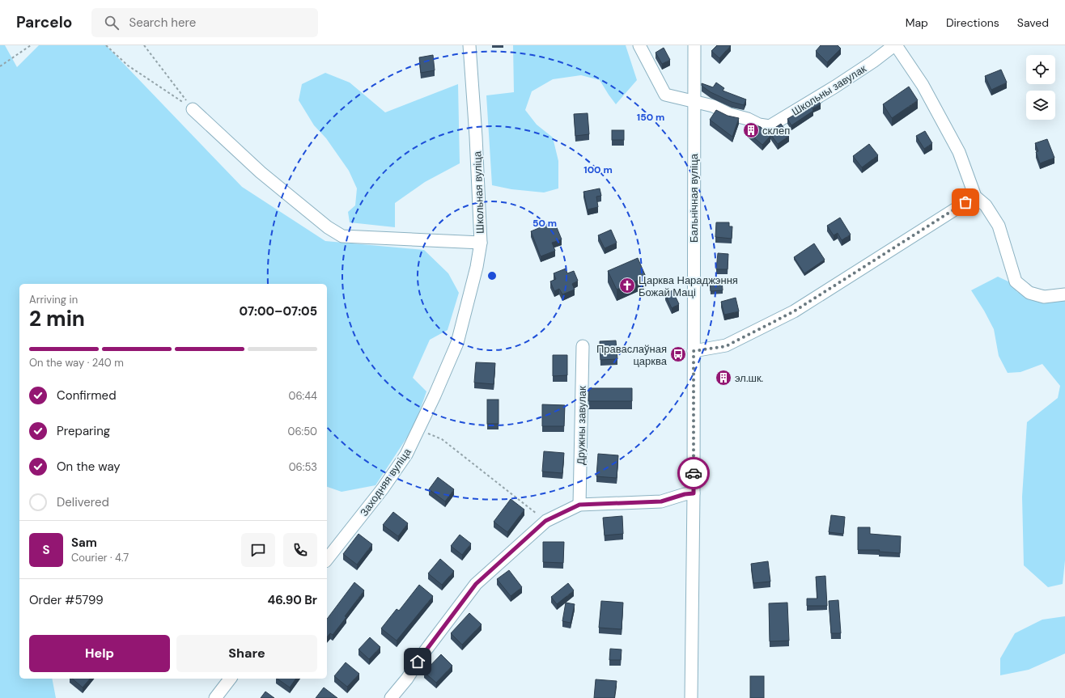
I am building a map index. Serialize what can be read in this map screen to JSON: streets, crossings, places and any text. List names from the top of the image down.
{
  "streets": {
    "street": [
      "Школьны завулак",
      "Школьная вуліца",
      "Бальнічная вуліца",
      "Дружны завулак",
      "Заходняя вуліца"
    ]
  },
  "crossings": [
    ["Школьны завулак", "Бальнічная вуліца"],
    ["Школьная вуліца", "Заходняя вуліца"]
  ],
  "places": {
    "building": ["склеп", "эл.шк."],
    "church": ["Царква Нараджэння Божай Маці"],
    "bus stop": ["Праваслаўная царква"]
  },
  "page": {
    "header": "Parcelo",
    "search": "Search here",
    "nav": ["Map", "Directions", "Saved"],
    "heading": ["2 min", "Arriving in", "07:00–07:05"],
    "panel": [
      "Sam",
      "Courier · 4.7",
      "Order #5799",
      "46.90 Br"
    ],
    "bar": "On the way · 240 m",
    "list": [
      ["Confirmed", "06:44"],
      ["Preparing", "06:50"],
      ["On the way", "06:53"],
      "Delivered"
    ],
    "round": "S",
    "buttons": ["Help", "Share"]
  },
  "rings": ["150 m", "100 m", "50 m"]
}
